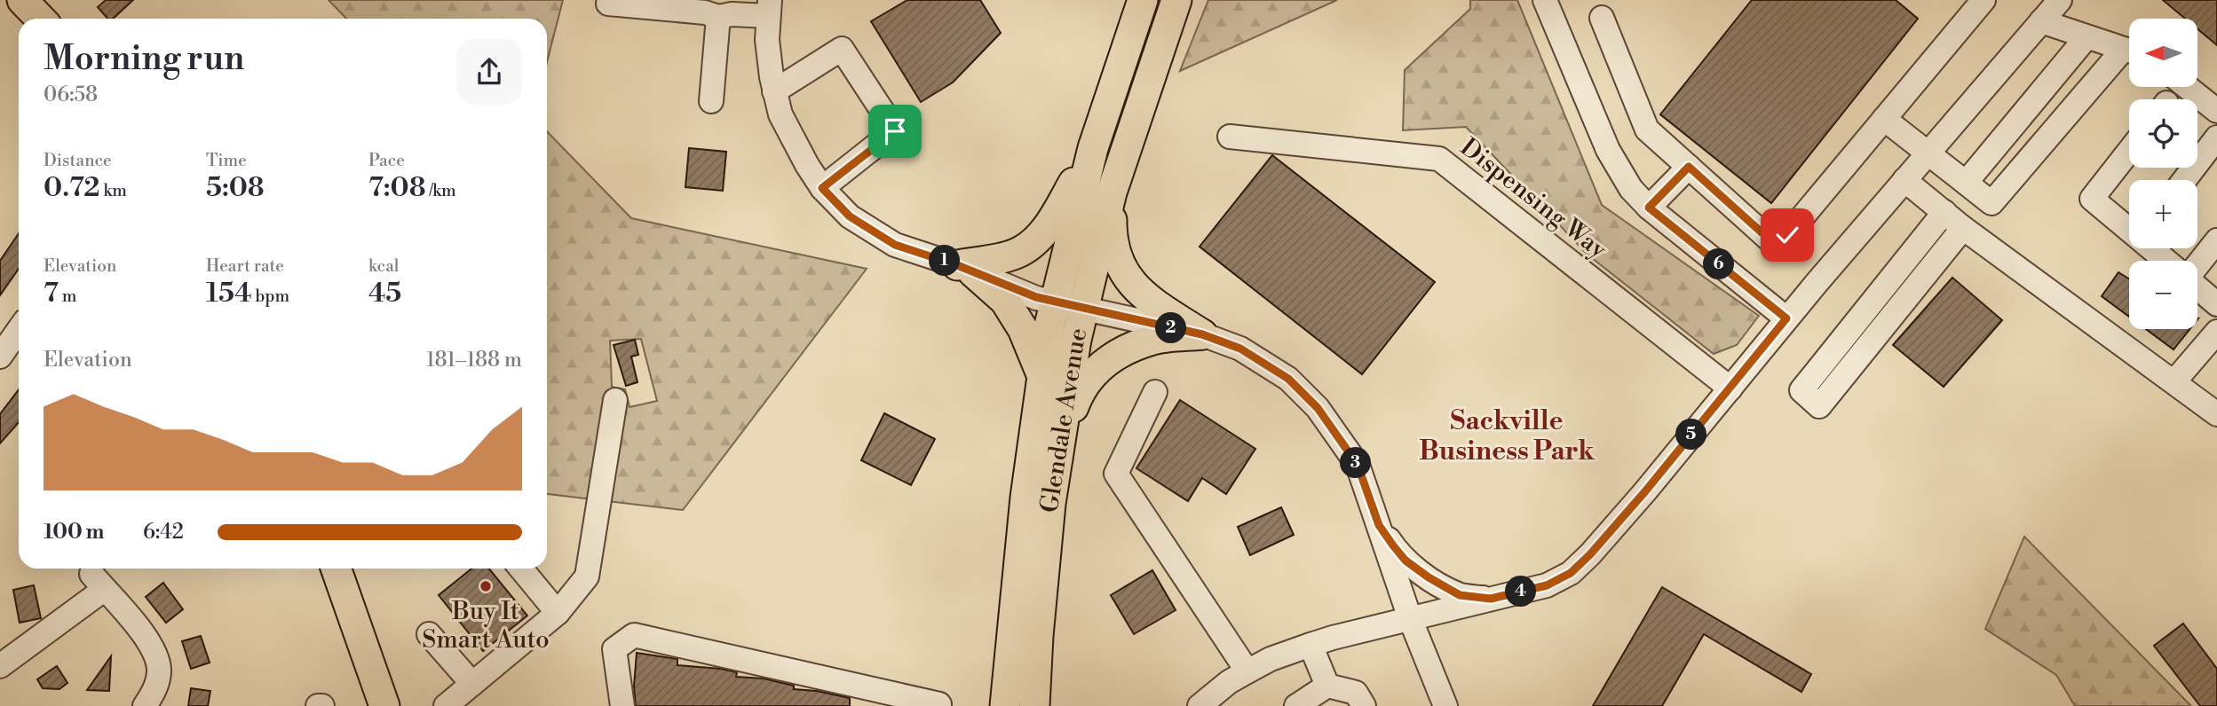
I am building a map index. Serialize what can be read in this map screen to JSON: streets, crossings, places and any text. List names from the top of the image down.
{
  "streets": {
    "main road": ["Glendale Avenue"],
    "street": ["Dispensing Way"]
  },
  "districts": ["Sackville Business Park"],
  "places": ["Buy It Smart Auto"],
  "north": "left",
  "page": {
    "map_buttons": ["+", "−"],
    "heading": ["Morning run", "06:58"],
    "stats": [
      ["Distance", "0.72 km"],
      ["Time", "5:08"],
      ["Pace", "7:08 /km"],
      ["Elevation", "7 m"],
      ["Heart rate", "154 bpm"],
      ["kcal", "45"]
    ],
    "pins": [
      "1",
      "6",
      "2",
      "5",
      "3",
      "4"
    ],
    "chart": ["Elevation", "181–188 m"],
    "list": [
      {
        "name": "100 m",
        "note": "6:42"
      }
    ]
  }
}
